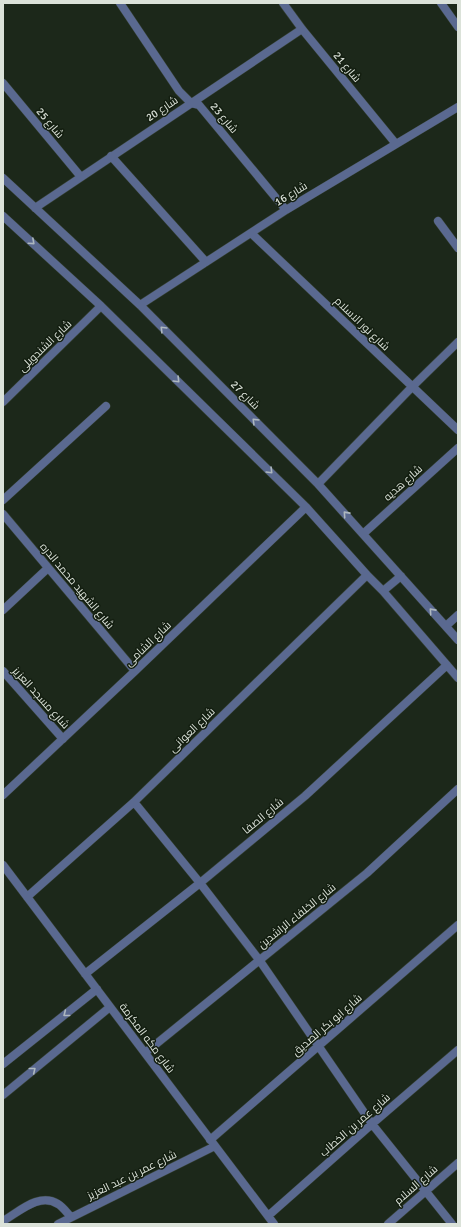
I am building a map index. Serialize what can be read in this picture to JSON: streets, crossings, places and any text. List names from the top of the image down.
{
  "streets": {
    "street": [
      "شارع 21",
      "شارع 20",
      "شارع 23",
      "شارع 25",
      "شارع 16",
      "شارع نور الاسلام",
      "شارع الشندويلى",
      "شارع 27",
      "شارع هديه",
      "شارع الشهيد محمد الدره",
      "شارع الشامى",
      "شارع مسجد العزيز",
      "شارع العوانى",
      "شارع الصفا",
      "شارع الخلفاء الراشدين",
      "شارع ابو بكر الصديق",
      "شارع مكه المكرمة",
      "شارع عمر بن الخطاب",
      "شارع عمر بن عبد العزيز",
      "شارع السلام"
    ]
  },
  "crossings": [
    ["شارع 21", "شارع 20"],
    ["شارع 21", "شارع 16"],
    ["شارع 20", "شارع 23"],
    ["شارع 20", "شارع 25"],
    ["شارع 20", "شارع 27"],
    ["شارع 23", "شارع 16"],
    ["شارع 16", "شارع نور الاسلام"],
    ["شارع 16", "شارع 27"],
    ["شارع 27", "شارع هديه"],
    ["شارع الشهيد محمد الدره", "شارع الشامى"],
    ["شارع الشامى", "شارع مسجد العزيز"],
    ["شارع العوانى", "شارع مكه المكرمة"],
    ["شارع الصفا", "شارع مكه المكرمة"],
    ["شارع الخلفاء الراشدين", "شارع مكه المكرمة"],
    ["شارع ابو بكر الصديق", "شارع مكه المكرمة"],
    ["شارع ابو بكر الصديق", "شارع عمر بن عبد العزيز"],
    ["شارع مكه المكرمة", "شارع عمر بن الخطاب"],
    ["شارع مكه المكرمة", "شارع عمر بن عبد العزيز"]
  ]
}
